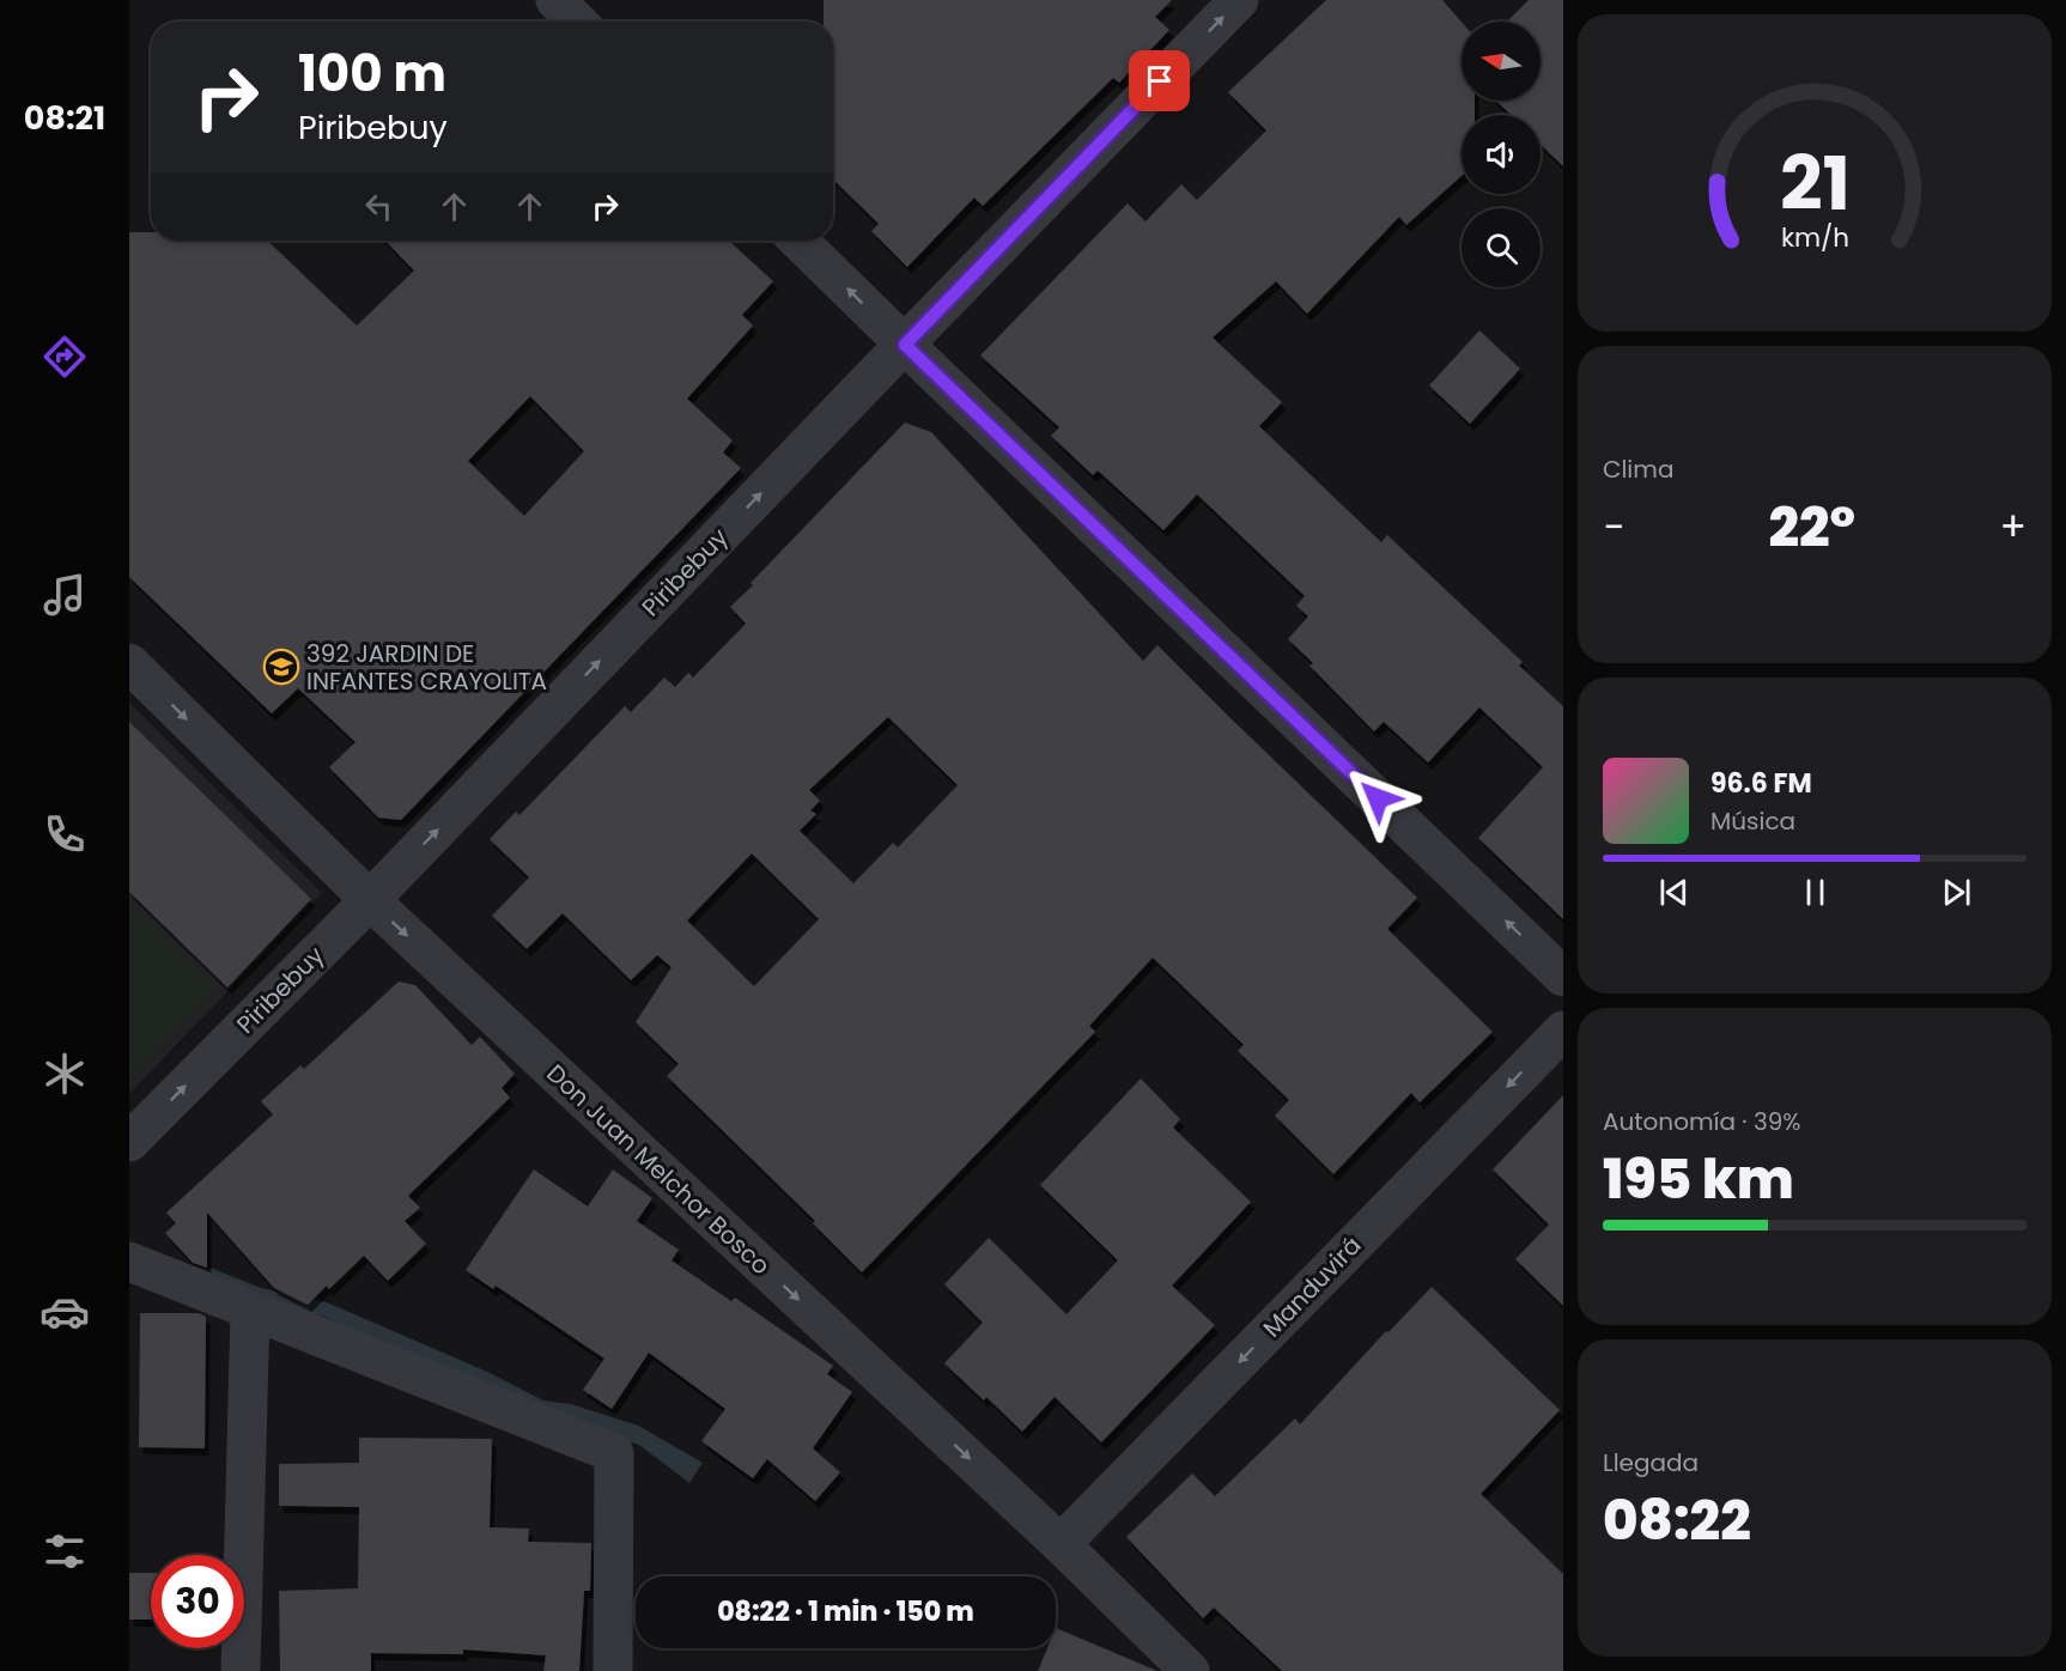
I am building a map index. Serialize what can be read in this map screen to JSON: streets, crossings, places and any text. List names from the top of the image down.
{
  "streets": {
    "street": ["Piribebuy", "Don Juan Melchor Bosco", "Manduvirá"]
  },
  "crossings": [
    ["Piribebuy", "Don Juan Melchor Bosco"],
    ["Don Juan Melchor Bosco", "Manduvirá"]
  ],
  "one_way": ["Piribebuy", "Don Juan Melchor Bosco", "Manduvirá"],
  "places": {
    "school or university": ["392 JARDIN DE INFANTES CRAYOLITA"]
  },
  "north": "left",
  "page": {
    "tabs": "08:21",
    "turn": ["100 m", "Piribebuy"],
    "tile": [
      "Clima",
      ["Autonomía · 39%", "195 km"],
      ["Llegada", "08:22"]
    ],
    "heat": ["−", "22°", "+"],
    "song": ["96.6 FM", "Música"],
    "limit": "30",
    "trip": "08:22 · 1 min · 150 m",
    "gauge": ["21", "km/h"]
  }
}
